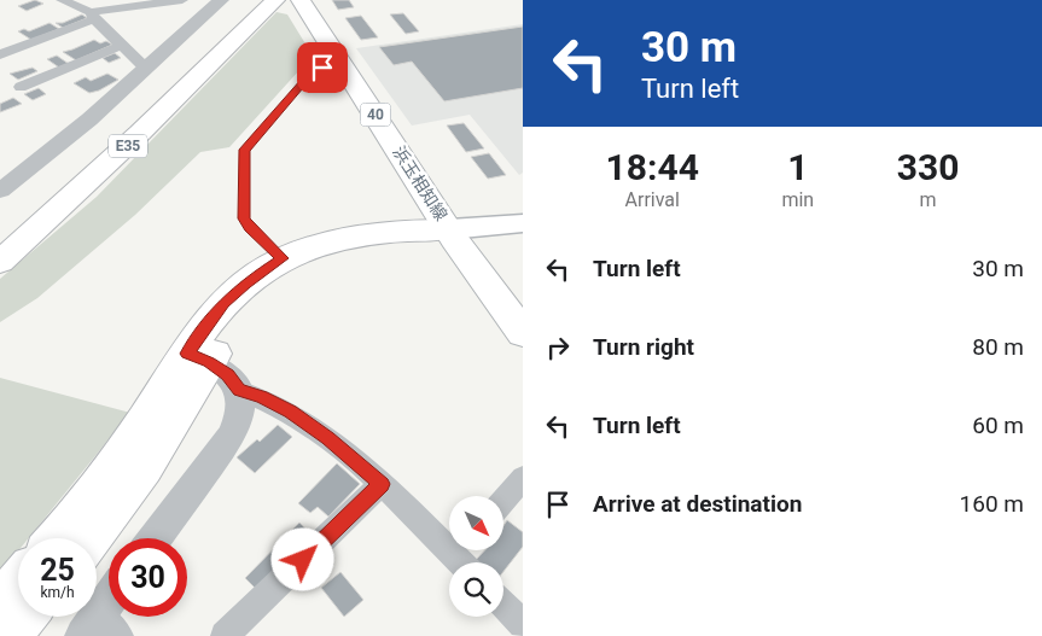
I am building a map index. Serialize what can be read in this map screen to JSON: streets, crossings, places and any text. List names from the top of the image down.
{
  "streets": {
    "main road": ["40", "E35", "浜玉相知線"]
  },
  "north": "bottom right",
  "page": {
    "turn": ["30 m", "Turn left"],
    "eta": [
      "18:44",
      "Arrival",
      "1",
      "min",
      "330",
      "m"
    ],
    "list": [
      {
        "name": "Turn left",
        "value": "30 m"
      },
      {
        "name": "Turn right",
        "value": "80 m"
      },
      {
        "name": "Turn left",
        "value": "60 m"
      },
      {
        "name": "Arrive at destination",
        "value": "160 m"
      }
    ],
    "speed": "25 km/h",
    "limit": "30"
  }
}
